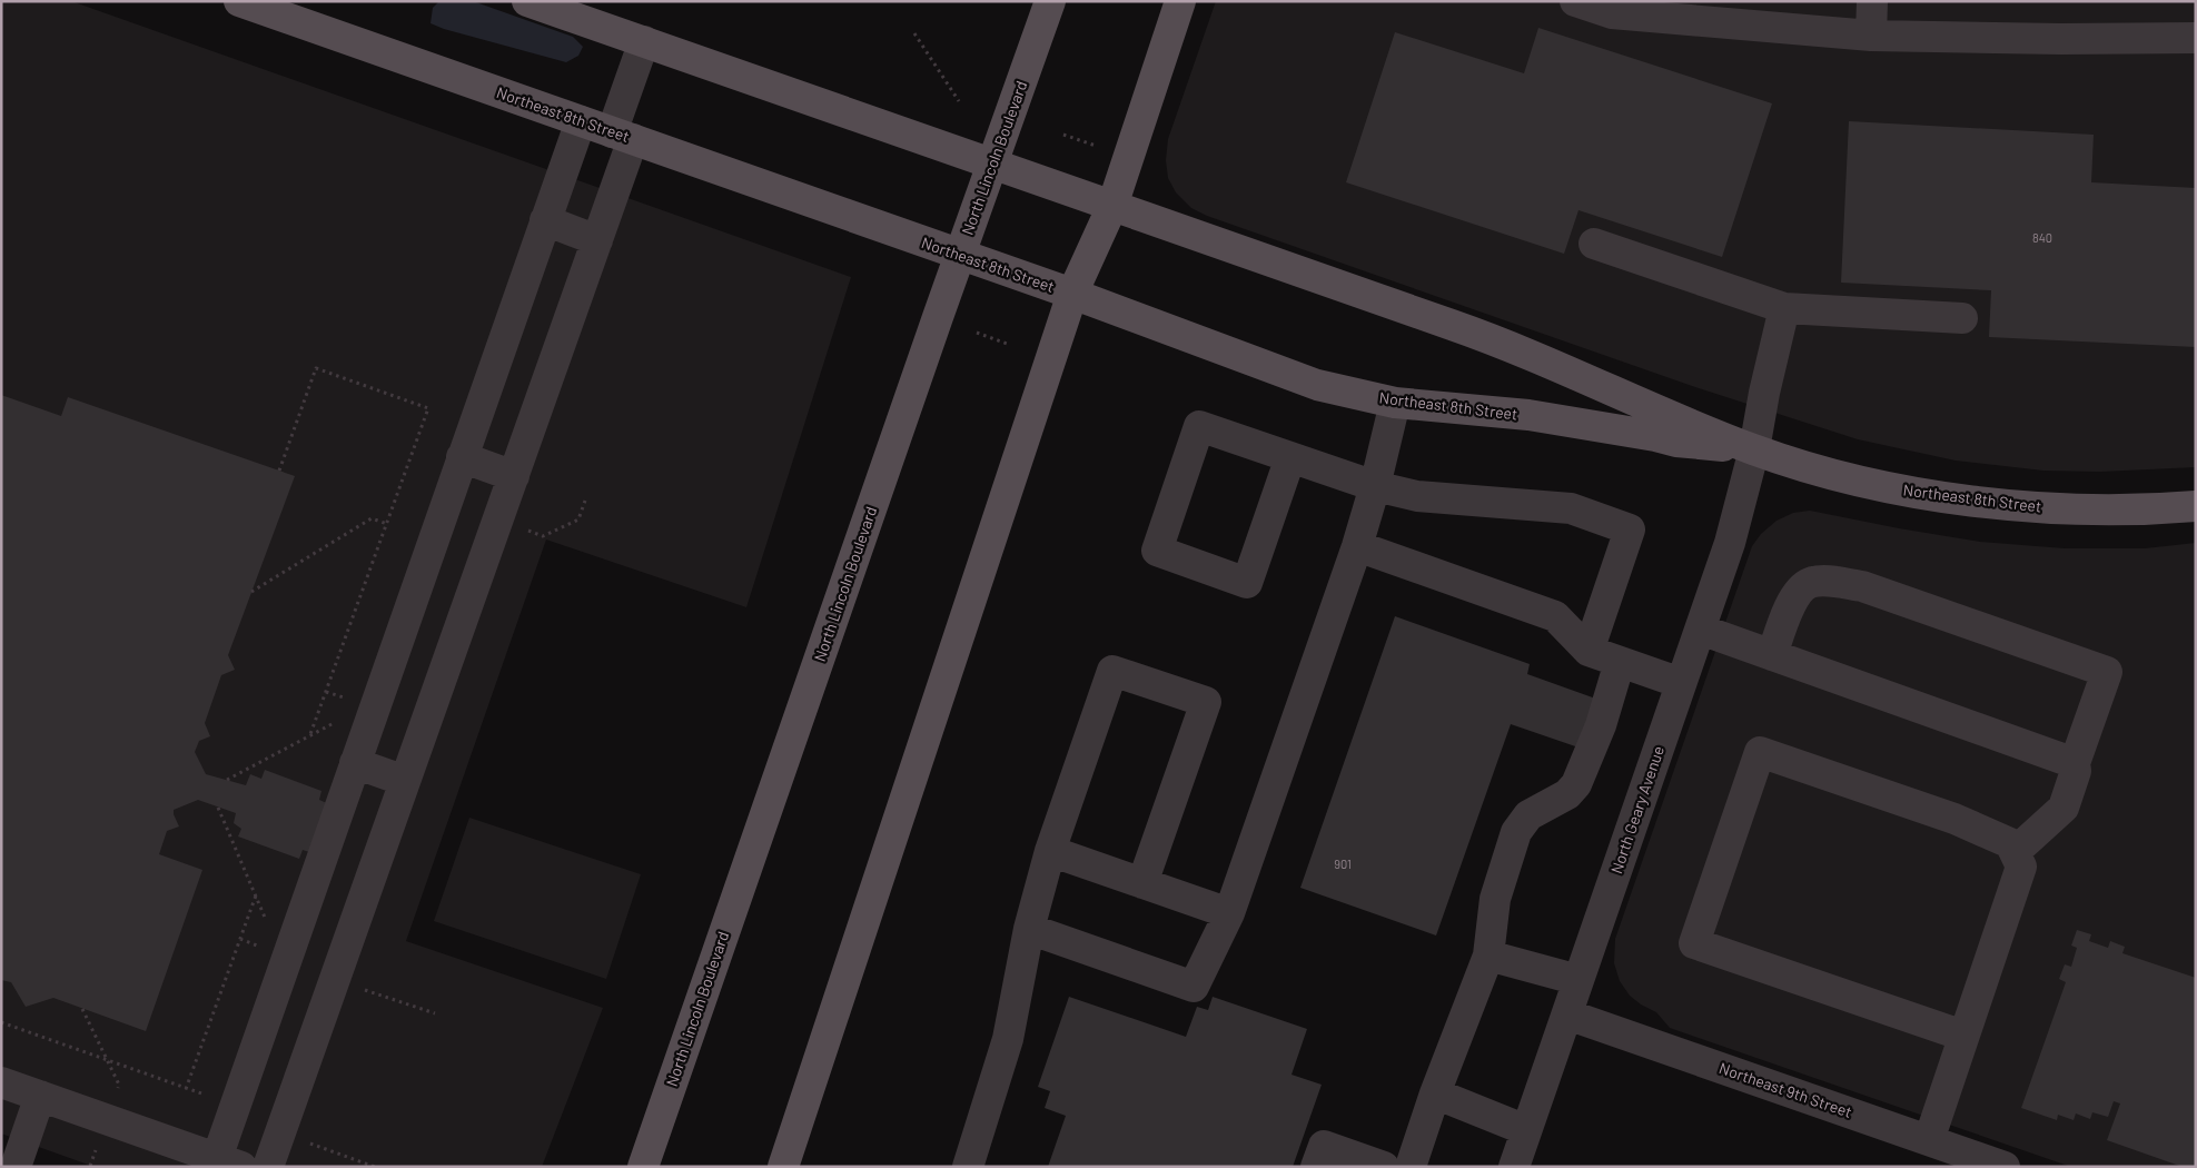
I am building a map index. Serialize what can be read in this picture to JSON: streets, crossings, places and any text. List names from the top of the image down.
{
  "streets": {
    "main road": ["Northeast 8th Street", "North Lincoln Boulevard"],
    "street": ["North Geary Avenue", "Northeast 9th Street"]
  },
  "crossings": [
    ["Northeast 8th Street", "North Lincoln Boulevard"],
    ["Northeast 8th Street", "North Geary Avenue"],
    ["North Geary Avenue", "Northeast 9th Street"]
  ],
  "house_numbers": ["840", "901"]
}
